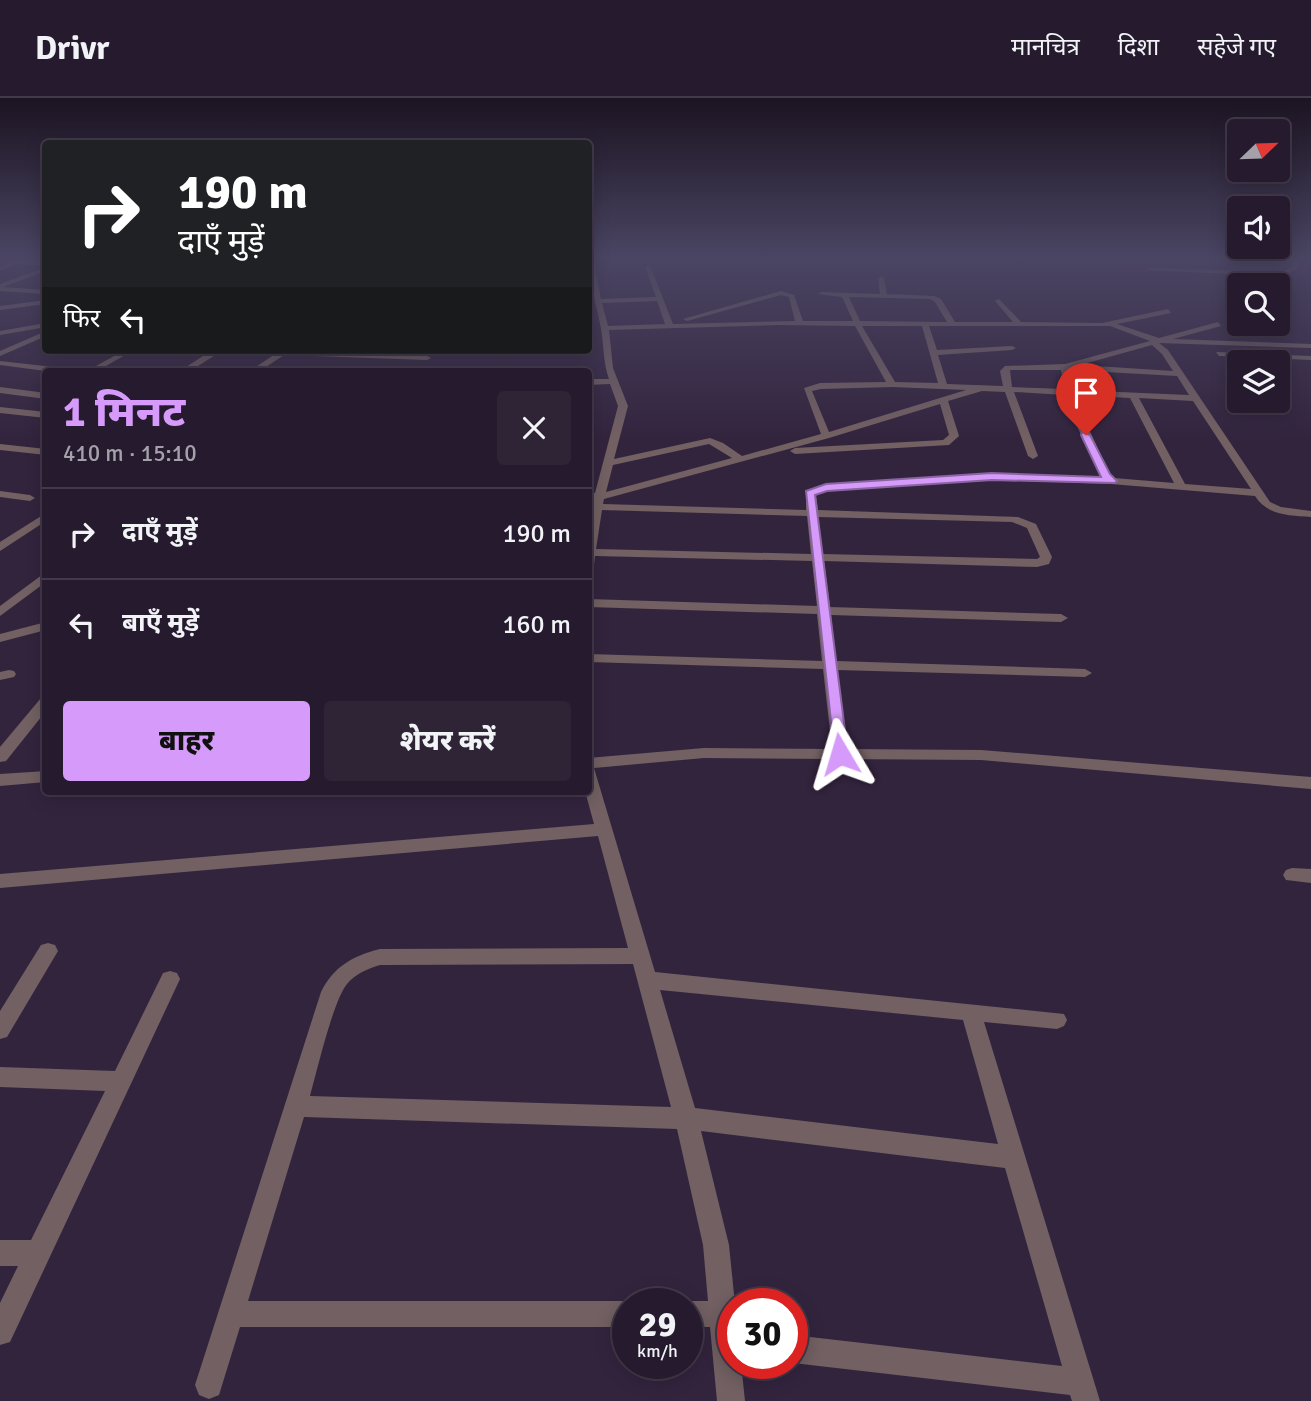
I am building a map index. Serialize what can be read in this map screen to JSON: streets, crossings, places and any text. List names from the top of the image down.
{
  "north": "top right",
  "page": {
    "header": "Drivr",
    "nav": ["मानचित्र", "दिशा", "सहेजे गए"],
    "turn": ["190 m", "दाएँ मुड़ें"],
    "then": "फिर",
    "heading": ["1 मिनट", "410 m · 15:10"],
    "list": [
      {
        "name": "दाएँ मुड़ें",
        "value": "190 m"
      },
      {
        "name": "बाएँ मुड़ें",
        "value": "160 m"
      }
    ],
    "buttons": ["बाहर", "शेयर करें"],
    "speed": "29 km/h",
    "limit": "30"
  }
}
